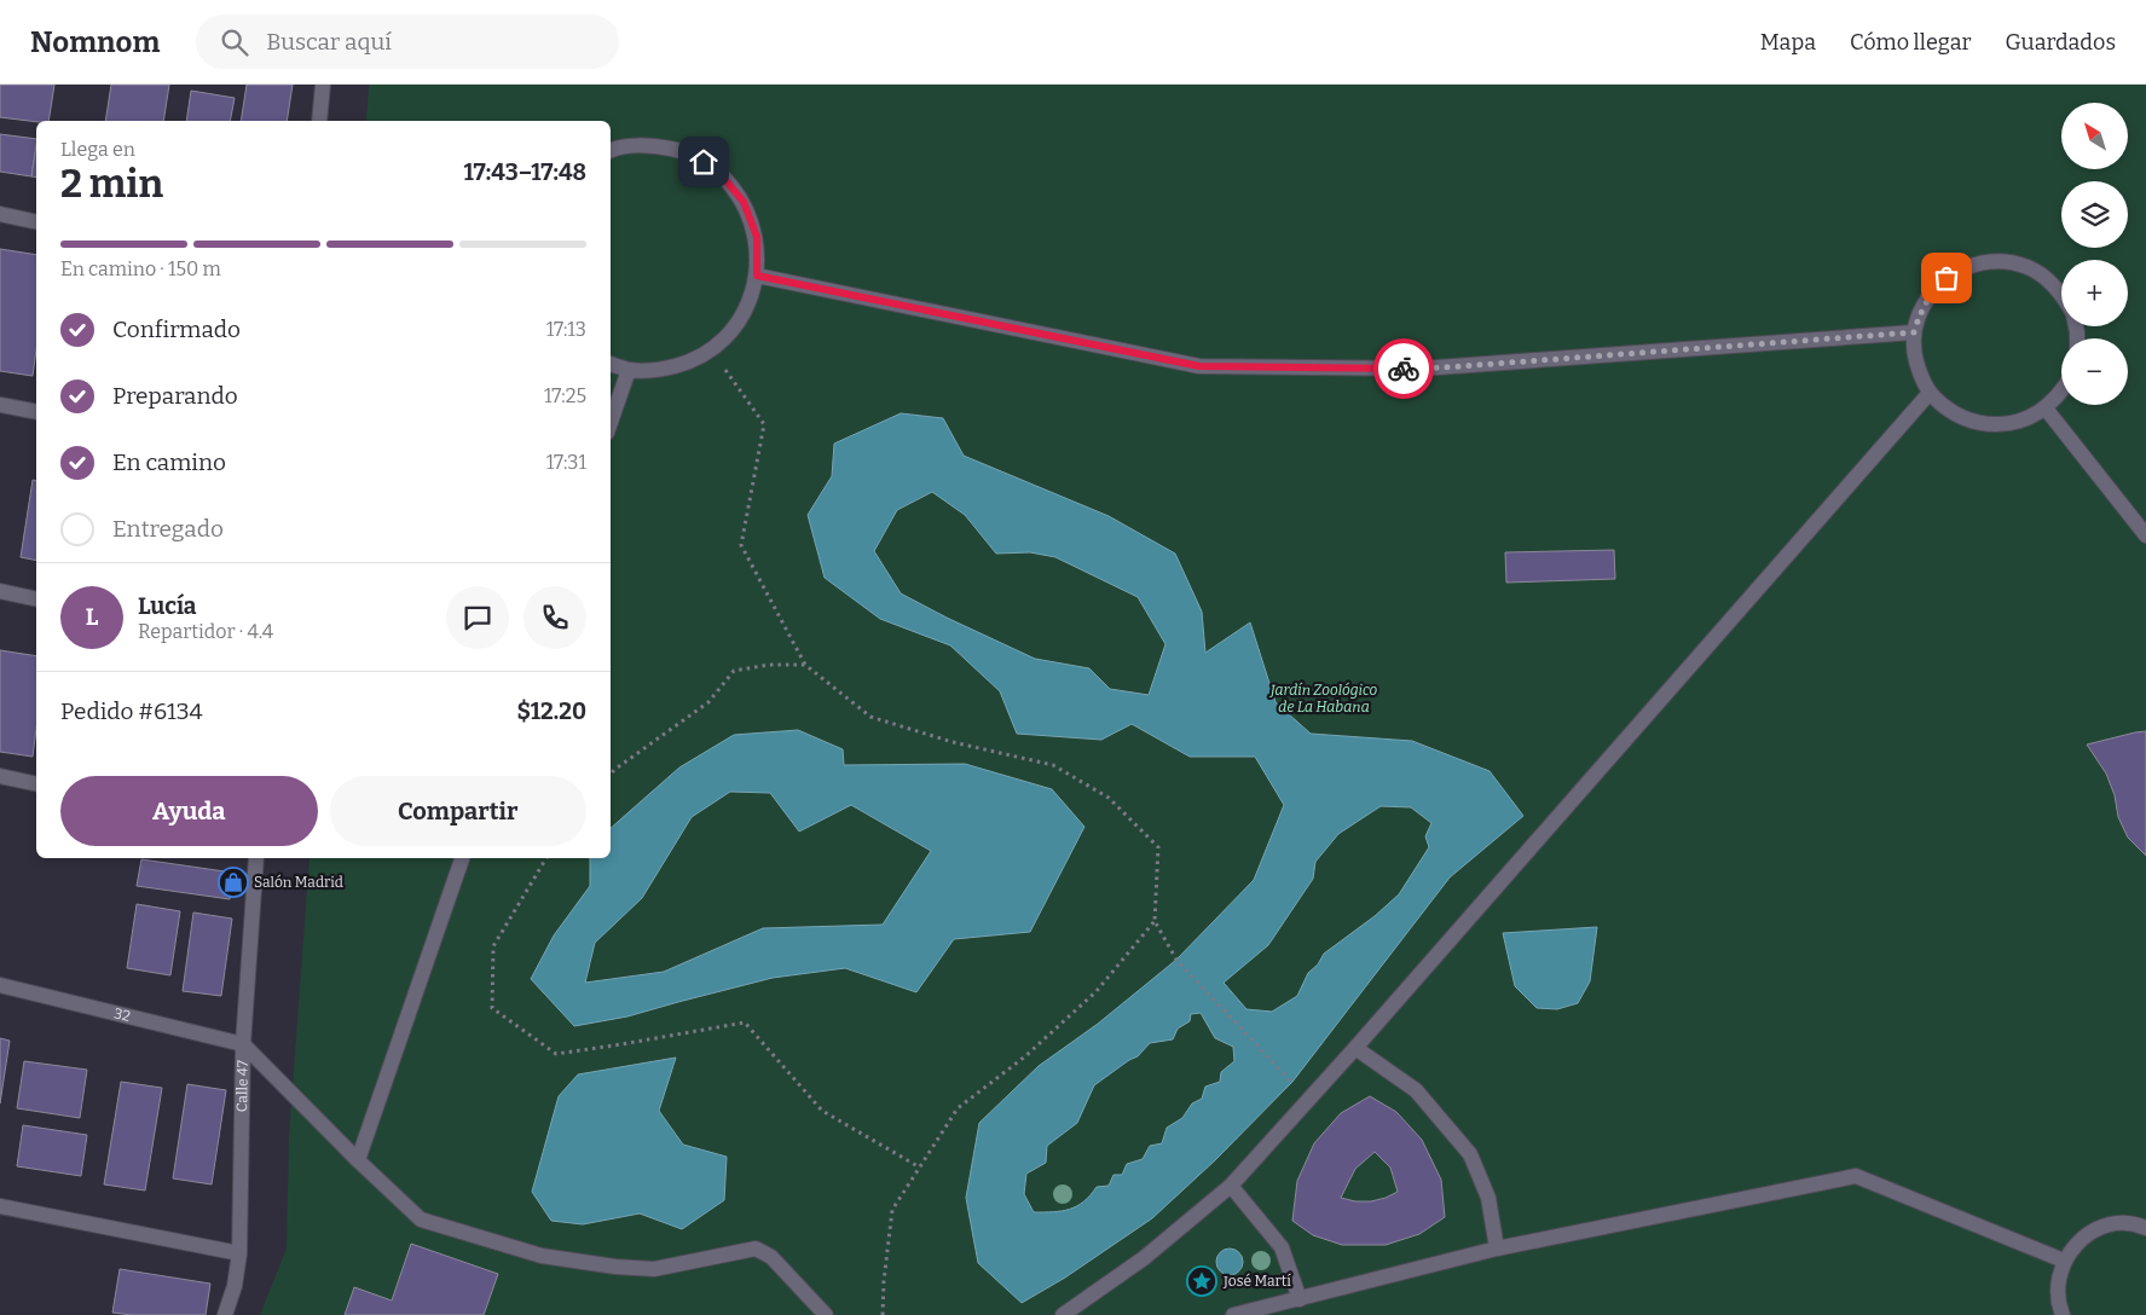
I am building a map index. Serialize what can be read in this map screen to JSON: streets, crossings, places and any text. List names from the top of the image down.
{
  "streets": {
    "street": ["32", "Calle 47"]
  },
  "crossings": [
    ["32", "Calle 47"]
  ],
  "parks": ["Jardín Zoológico de La Habana"],
  "places": {
    "shop": ["Salón Madrid"],
    "place": ["José Martí"]
  },
  "north": "top left",
  "page": {
    "header": "Nomnom",
    "search": "Buscar aquí",
    "nav": ["Mapa", "Cómo llegar", "Guardados"],
    "map_buttons": ["+", "−"],
    "heading": ["2 min", "Llega en", "17:43–17:48"],
    "panel": [
      "Lucía",
      "Repartidor · 4.4",
      "Pedido #6134",
      "$12.20"
    ],
    "bar": "En camino · 150 m",
    "list": [
      ["Confirmado", "17:13"],
      ["Preparando", "17:25"],
      ["En camino", "17:31"],
      "Entregado"
    ],
    "round": "L",
    "buttons": ["Ayuda", "Compartir"]
  }
}
